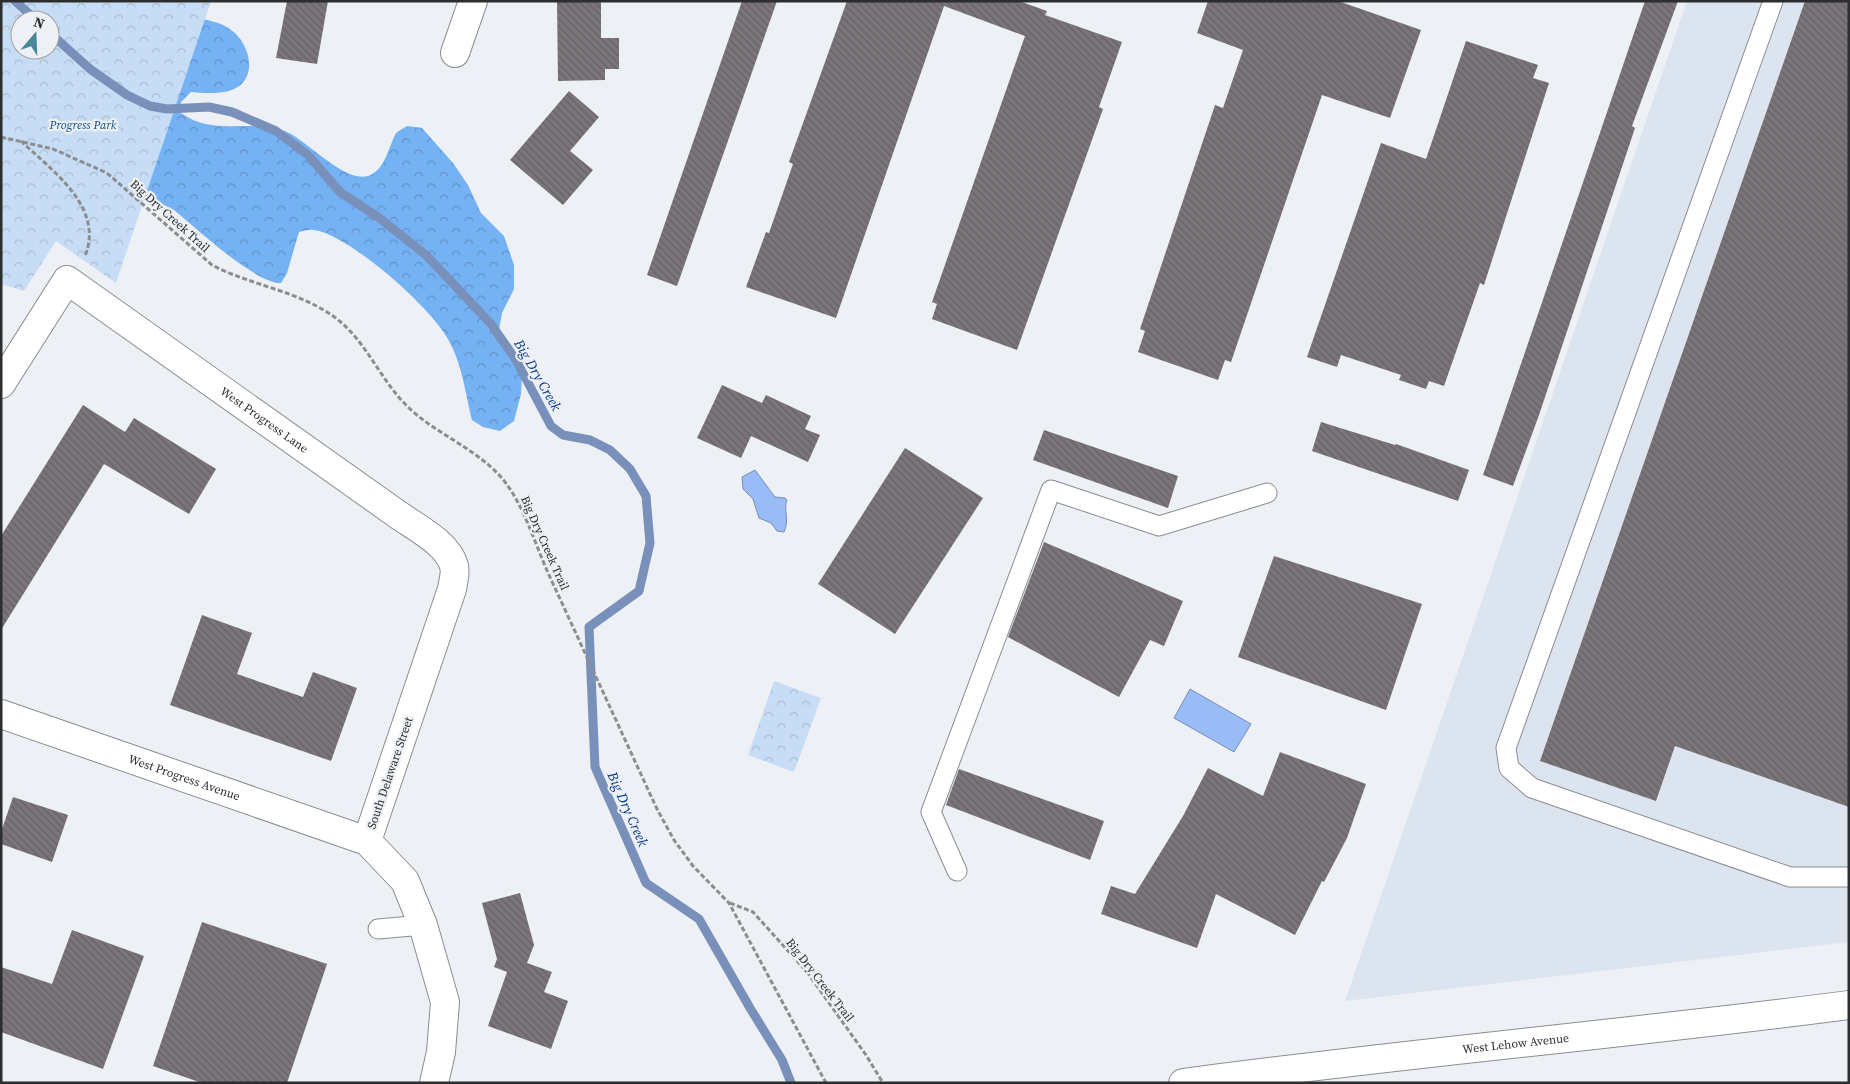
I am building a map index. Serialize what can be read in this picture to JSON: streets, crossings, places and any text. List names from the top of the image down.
{
  "streets": {
    "street": [
      "West Progress Lane",
      "South Delaware Street",
      "West Progress Avenue",
      "West Lehow Avenue"
    ],
    "path": ["Big Dry Creek Trail"]
  },
  "crossings": [
    ["West Progress Lane", "South Delaware Street"],
    ["South Delaware Street", "West Progress Avenue"]
  ],
  "water": ["Big Dry Creek"],
  "parks": ["Progress Park"],
  "north": "top"
}
